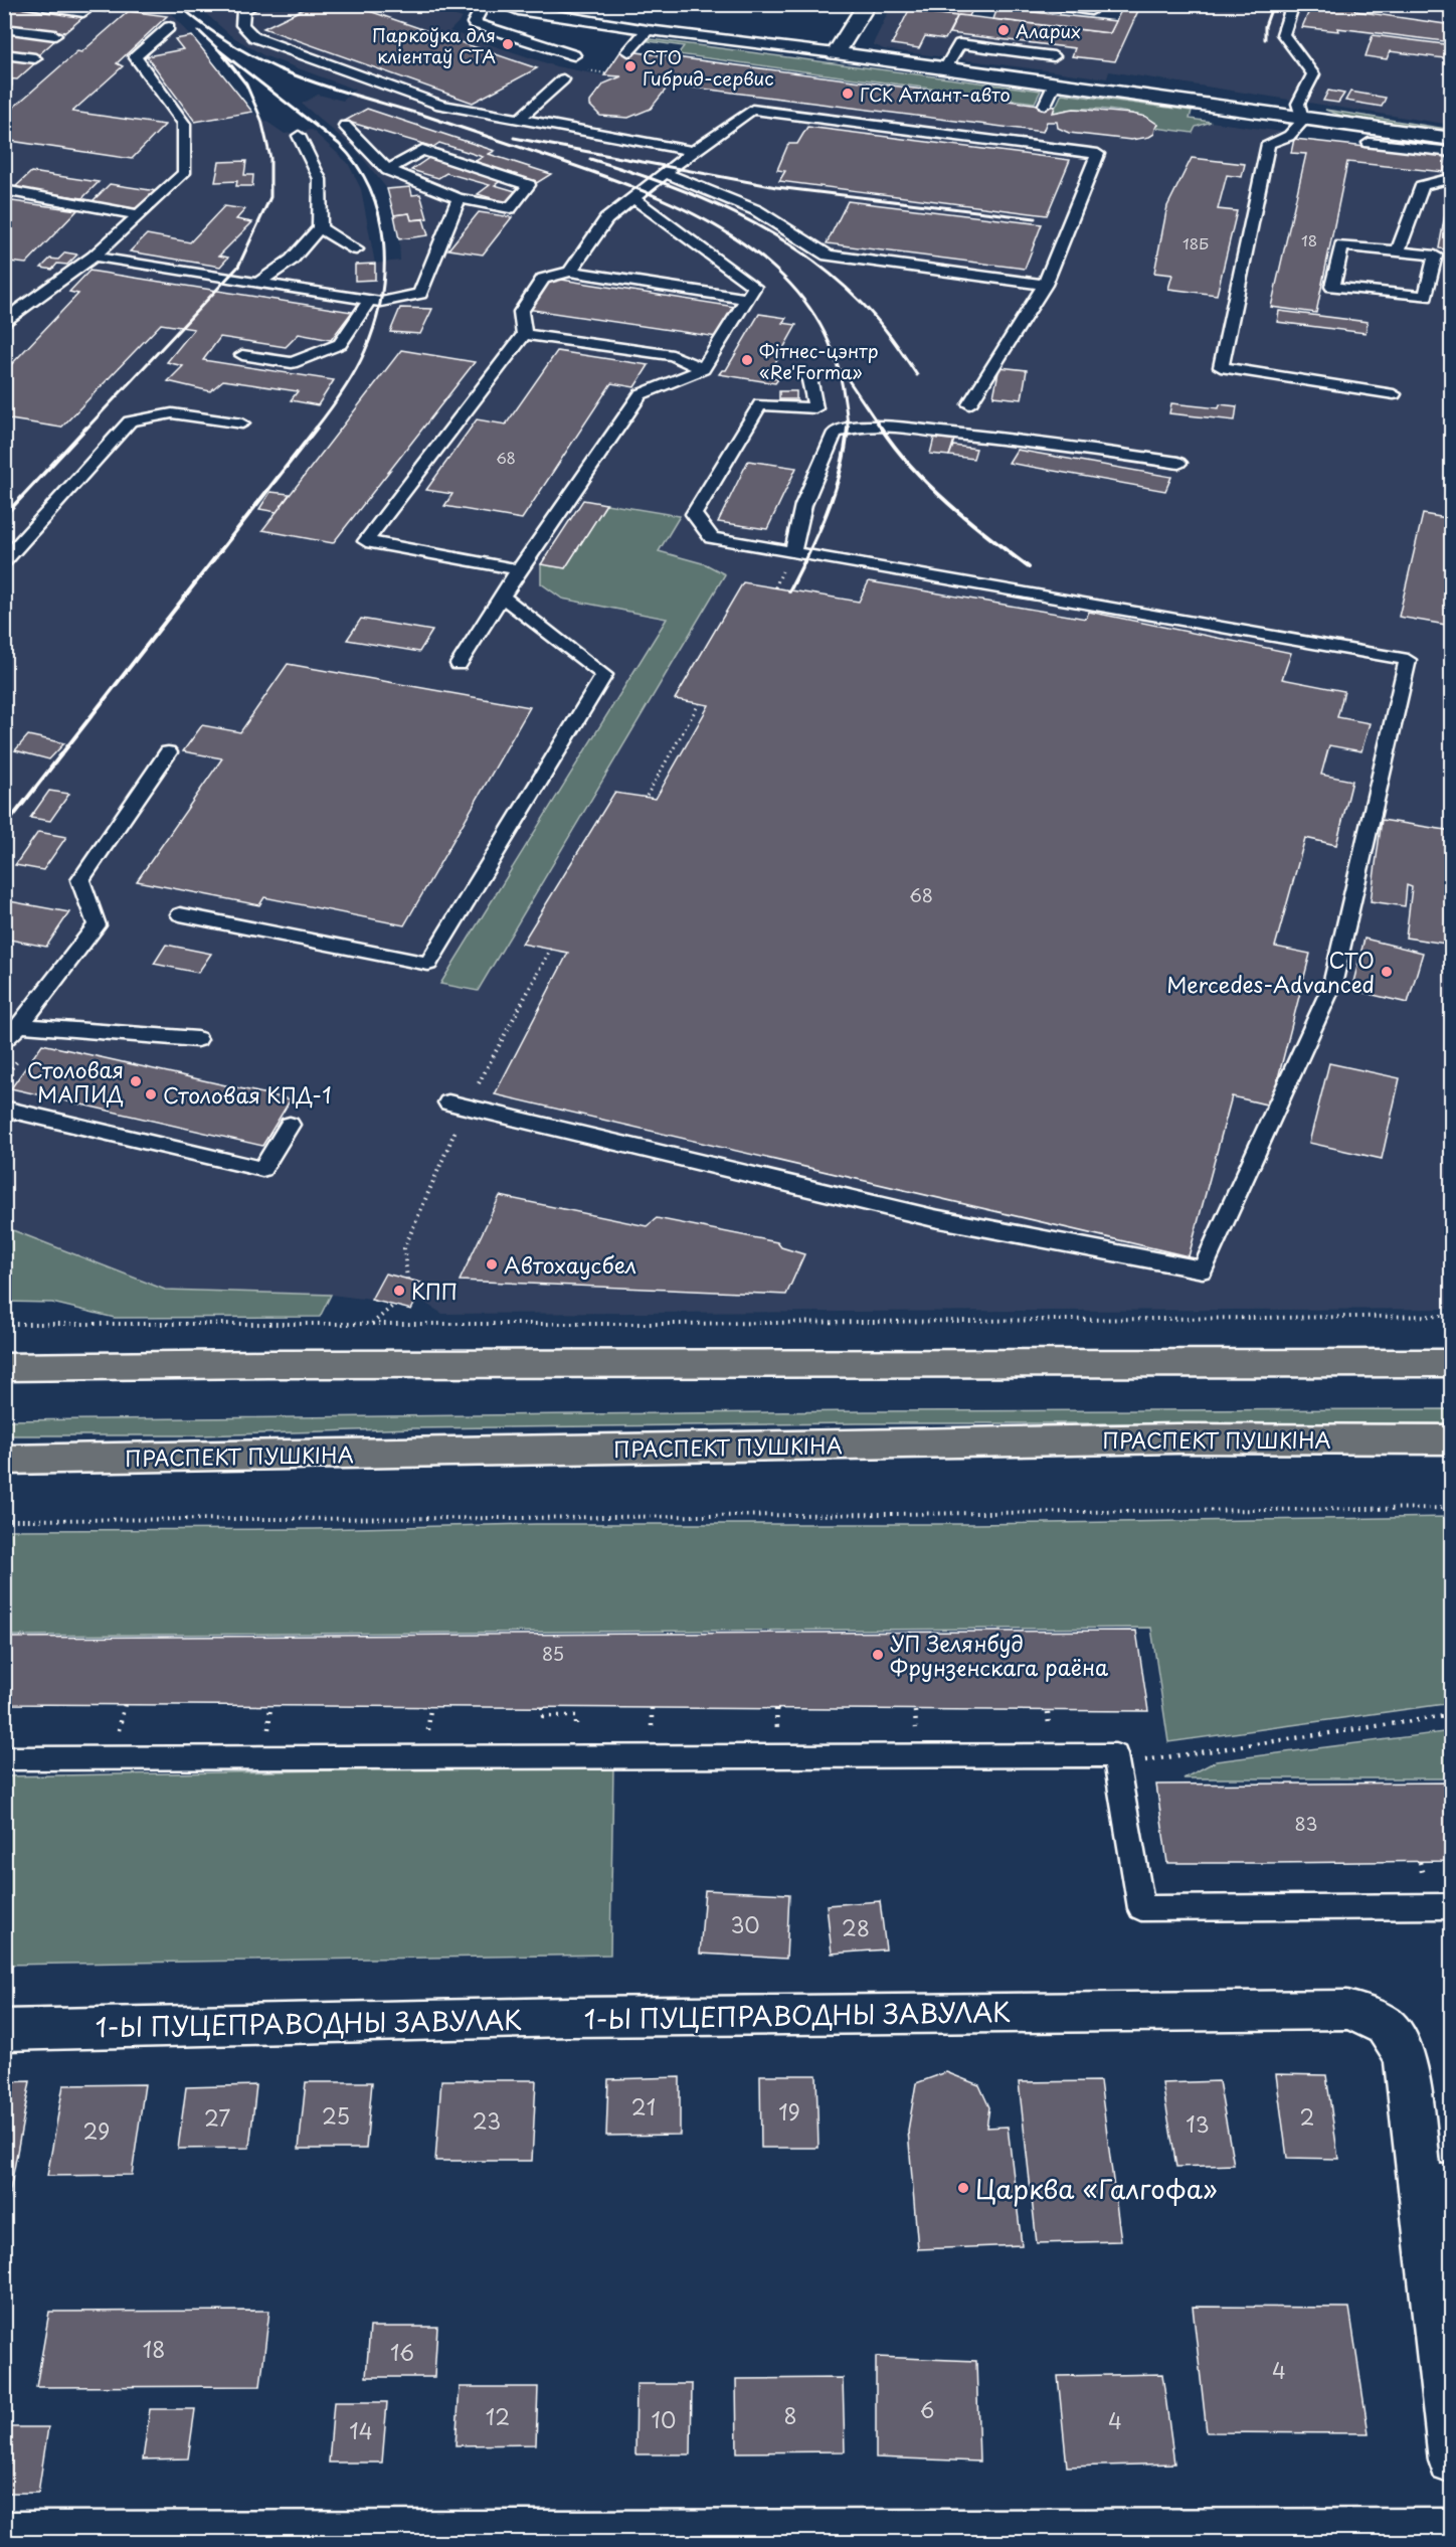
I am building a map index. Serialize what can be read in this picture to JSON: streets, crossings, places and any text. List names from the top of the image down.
{
  "streets": {
    "main road": ["ПРАСПЕКТ ПУШКІНА"],
    "street": ["1-Ы ПУЦЕПРАВОДНЫ ЗАВУЛАК"]
  },
  "places": [
    "Аларих",
    "Паркоўка для кліентаў СТА",
    "СТО Гибрид-сервис",
    "ГСК Атлант-авто",
    "Фітнес-цэнтр «Re'Forma»",
    "СТО Mercedes-Advanced",
    "Столовая МАПИД",
    "Столовая КПД-1",
    "Автохаусбел",
    "КПП",
    "УП Зелянбуд Фрунзенскага раёна",
    "Царква «Галгофа»"
  ],
  "house_numbers": [
    "18",
    "18Б",
    "68",
    "68",
    "85",
    "83",
    "30",
    "28",
    "21",
    "19",
    "25",
    "2",
    "27",
    "23",
    "13",
    "29",
    "18",
    "16",
    "4",
    "6",
    "8",
    "12",
    "10",
    "4",
    "14"
  ]
}
